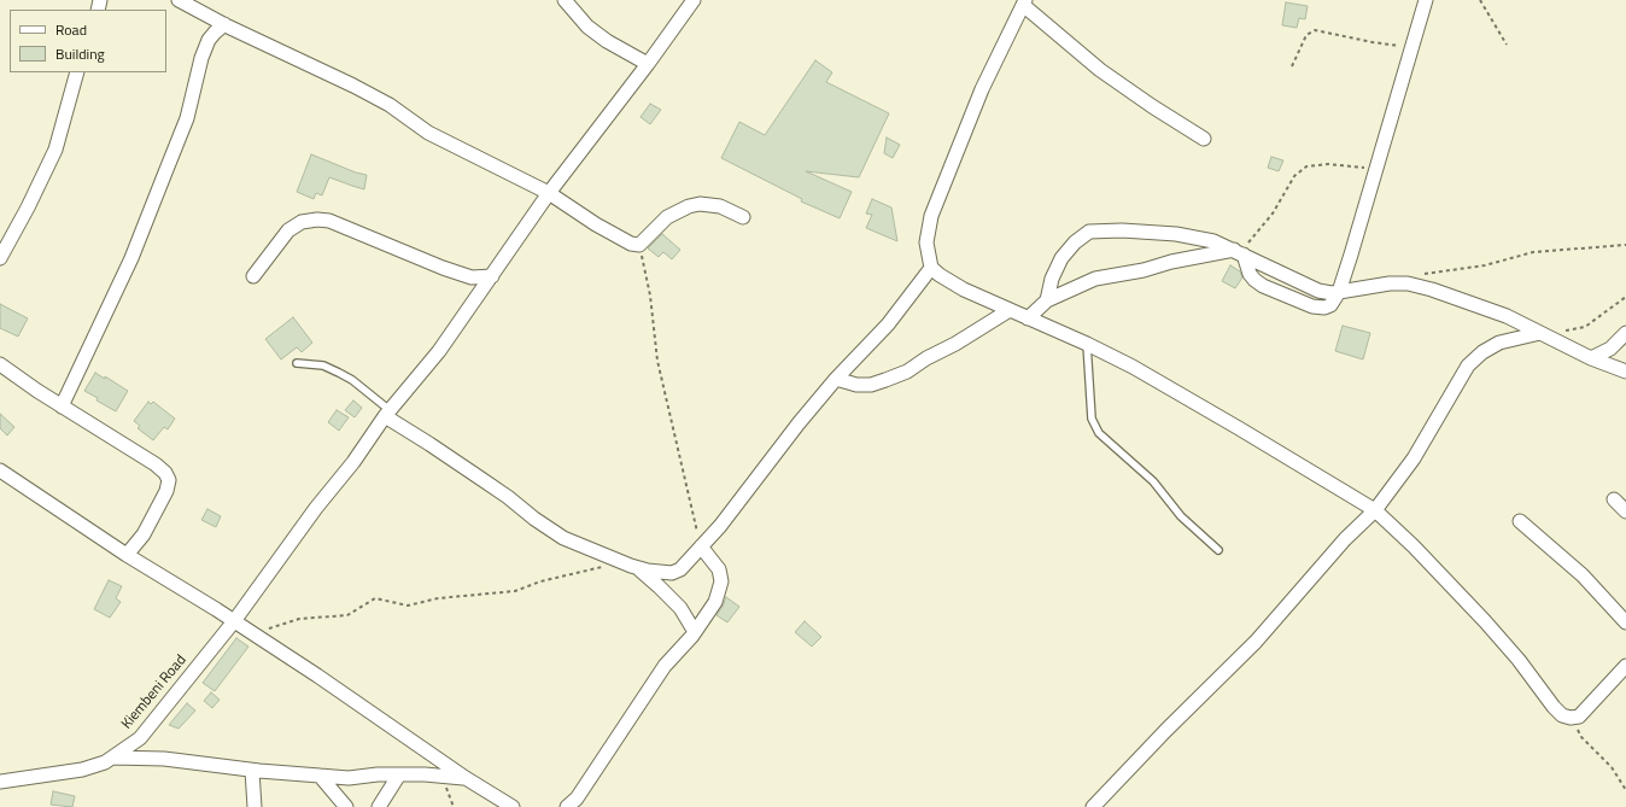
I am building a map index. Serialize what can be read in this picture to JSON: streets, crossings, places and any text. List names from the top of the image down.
{
  "streets": {
    "street": ["Kiembeni Road"]
  },
  "legend": ["Road", "Building"]
}
